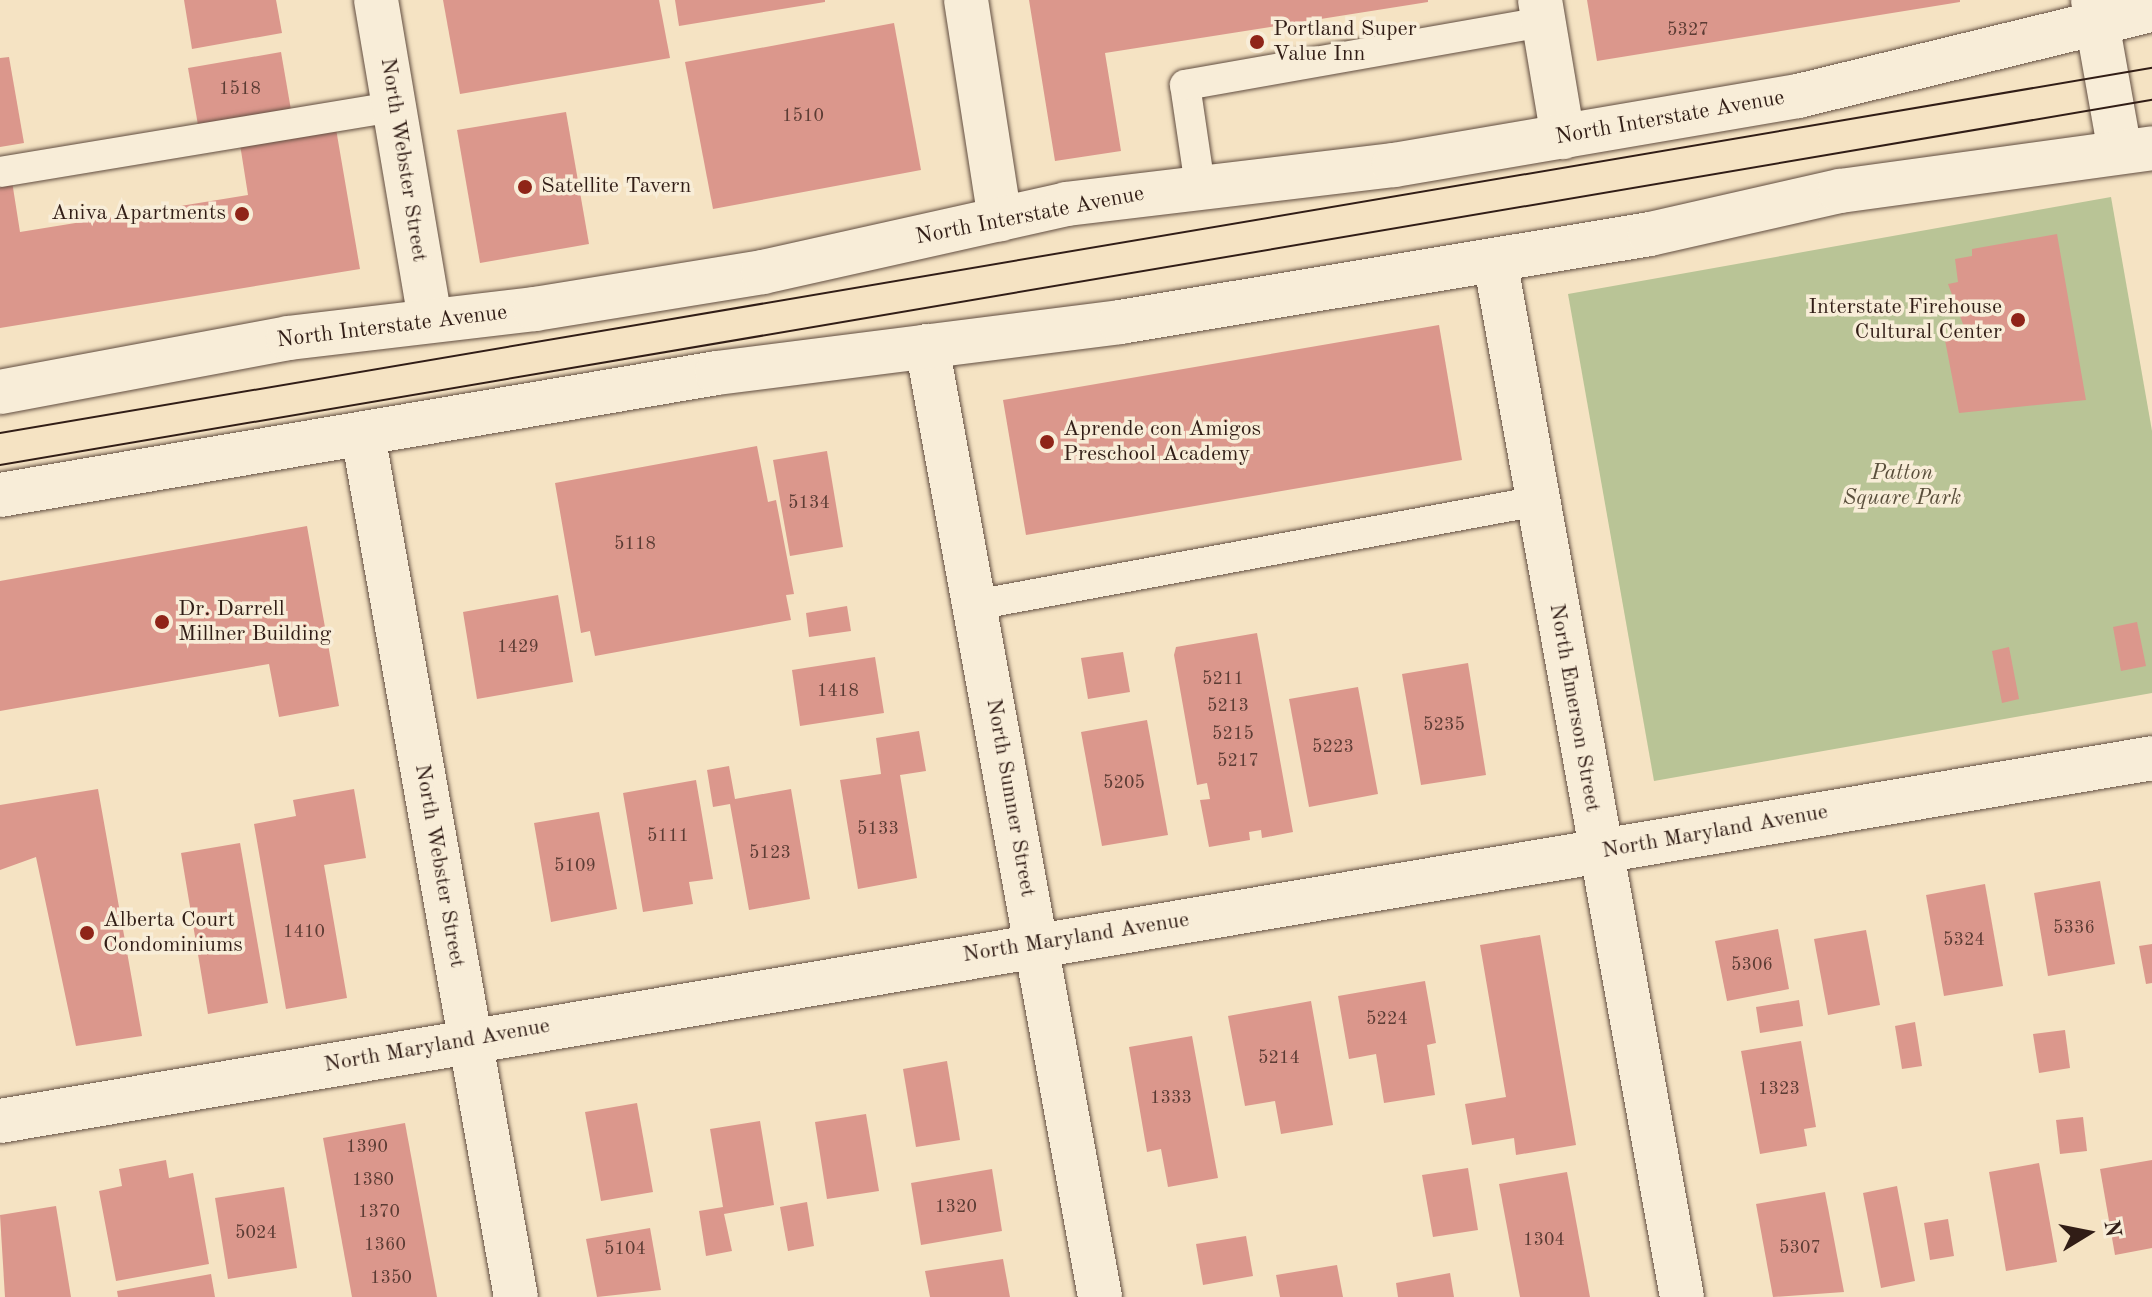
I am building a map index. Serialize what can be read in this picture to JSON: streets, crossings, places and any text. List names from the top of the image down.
{
  "streets": {
    "street": [
      "North Interstate Avenue",
      "North Webster Street",
      "North Emerson Street",
      "North Sumner Street",
      "North Maryland Avenue"
    ]
  },
  "crossings": [
    ["North Interstate Avenue", "North Webster Street"],
    ["North Webster Street", "North Maryland Avenue"],
    ["North Emerson Street", "North Maryland Avenue"],
    ["North Sumner Street", "North Maryland Avenue"]
  ],
  "parks": ["Patton Square Park"],
  "places": [
    "Portland Super Value Inn",
    "Satellite Tavern",
    "Aniva Apartments",
    "Interstate Firehouse Cultural Center",
    "Aprende con Amigos Preschool Academy",
    "Dr. Darrell Millner Building",
    "Alberta Court Condominiums"
  ],
  "house_numbers": [
    "5327",
    "1518",
    "1510",
    "5134",
    "5118",
    "1429",
    "5211",
    "1418",
    "5213",
    "5235",
    "5215",
    "5223",
    "5217",
    "5205",
    "5133",
    "5111",
    "5123",
    "5109",
    "5336",
    "1410",
    "5324",
    "5306",
    "5224",
    "5214",
    "1323",
    "1333",
    "1390",
    "1380",
    "1320",
    "1370",
    "5024",
    "1304",
    "1360",
    "5307",
    "5104",
    "1350"
  ],
  "north": "right"
}
